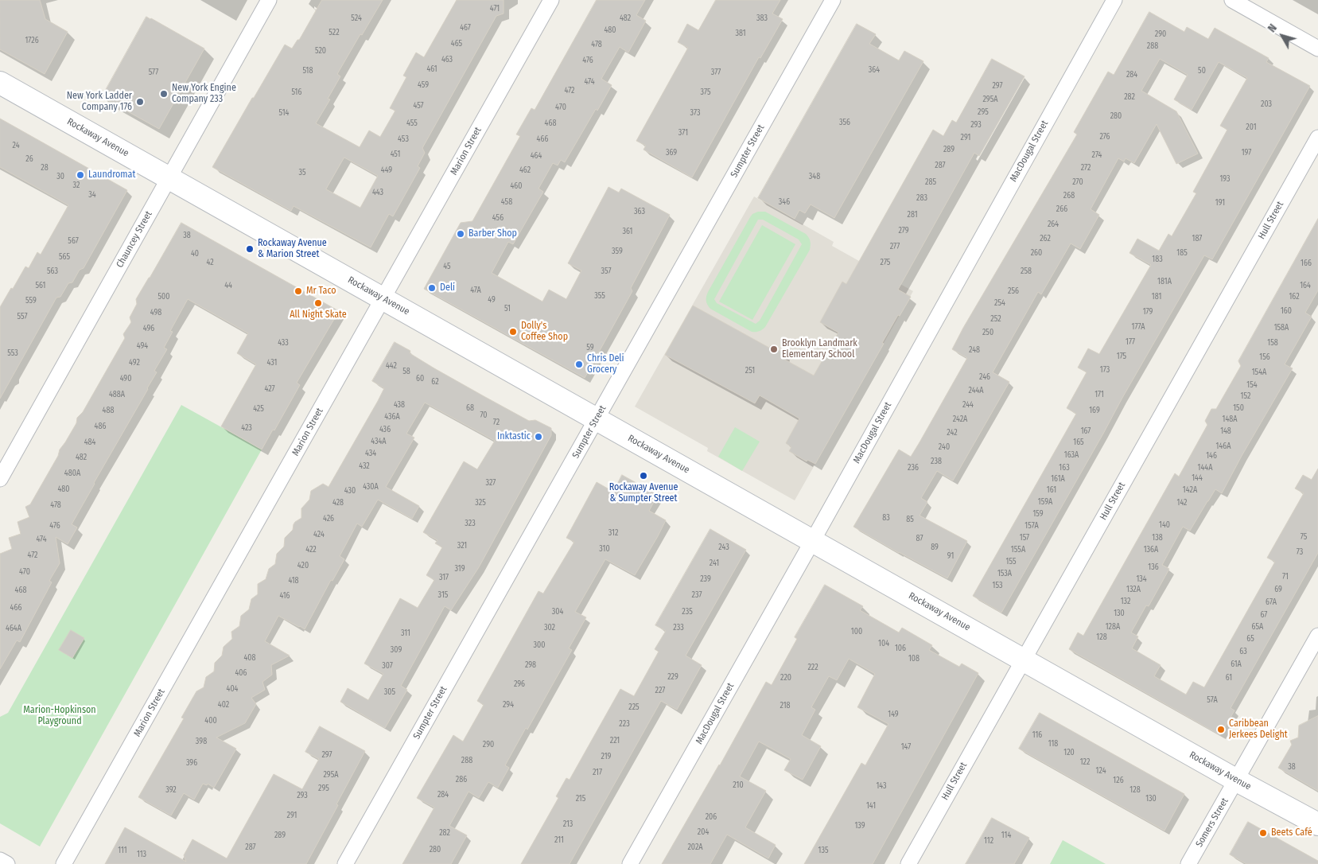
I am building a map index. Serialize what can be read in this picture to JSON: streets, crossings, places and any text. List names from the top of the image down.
{
  "streets": {
    "main road": ["Rockaway Avenue"],
    "street": [
      "Marion Street",
      "Sumpter Street",
      "MacDougal Street",
      "Hull Street",
      "Chauncey Street",
      "Somers Street"
    ]
  },
  "crossings": [
    ["Rockaway Avenue", "Marion Street"],
    ["Rockaway Avenue", "Sumpter Street"],
    ["Rockaway Avenue", "MacDougal Street"],
    ["Rockaway Avenue", "Hull Street"],
    ["Rockaway Avenue", "Chauncey Street"],
    ["Rockaway Avenue", "Somers Street"]
  ],
  "parks": ["Marion-Hopkinson Playground"],
  "places": [
    "New York Engine Company 233",
    "New York Ladder Company 176",
    "Laundromat",
    "Barber Shop",
    "Rockaway Avenue & Marion Street",
    "Deli",
    "Mr Taco",
    "All Night Skate",
    "Dolly's Coffee Shop",
    "Brooklyn Landmark Elementary School",
    "Chris Deli Grocery",
    "Inktastic",
    "Rockaway Avenue & Sumpter Street",
    "Caribbean Jerkees Delight",
    "Beets Café"
  ],
  "house_numbers": [
    "471",
    "524",
    "482",
    "383",
    "467",
    "480",
    "522",
    "381",
    "290",
    "1726",
    "465",
    "478",
    "288",
    "520",
    "463",
    "476",
    "461",
    "364",
    "518",
    "50",
    "577",
    "377",
    "284",
    "474",
    "459",
    "297",
    "472",
    "516",
    "375",
    "282",
    "295A",
    "203",
    "457",
    "470",
    "295",
    "514",
    "373",
    "280",
    "356",
    "455",
    "468",
    "293",
    "201",
    "371",
    "276",
    "291",
    "453",
    "466",
    "24",
    "289",
    "369",
    "197",
    "451",
    "274",
    "464",
    "26",
    "287",
    "28",
    "272",
    "449",
    "462",
    "35",
    "30",
    "348",
    "193",
    "285",
    "270",
    "32",
    "460",
    "443",
    "34",
    "268",
    "283",
    "458",
    "346",
    "191",
    "266",
    "363",
    "281",
    "456",
    "264",
    "279",
    "361",
    "38",
    "262",
    "187",
    "567",
    "277",
    "359",
    "260",
    "185",
    "40",
    "565",
    "183",
    "42",
    "275",
    "166",
    "45",
    "563",
    "357",
    "258",
    "181A",
    "561",
    "44",
    "164",
    "47A",
    "256",
    "355",
    "500",
    "181",
    "162",
    "49",
    "559",
    "254",
    "51",
    "160",
    "179",
    "498",
    "557",
    "252",
    "177A",
    "158A",
    "496",
    "250",
    "177",
    "433",
    "158",
    "494",
    "59",
    "248",
    "553",
    "175",
    "156",
    "492",
    "431",
    "442",
    "173",
    "251",
    "58",
    "154A",
    "246",
    "490",
    "60",
    "62",
    "154",
    "427",
    "244A",
    "488A",
    "171",
    "152",
    "438",
    "244",
    "68",
    "150",
    "425",
    "488",
    "169",
    "70",
    "436A",
    "242A",
    "148A",
    "72",
    "486",
    "423",
    "436",
    "167",
    "148",
    "242",
    "434A",
    "484",
    "165",
    "146A",
    "240",
    "434",
    "163A",
    "146",
    "482",
    "238",
    "432",
    "236",
    "163",
    "144A",
    "480A",
    "144",
    "161A",
    "327",
    "430A",
    "480",
    "161",
    "142A",
    "430",
    "159A",
    "428",
    "325",
    "142",
    "478",
    "159",
    "83",
    "426",
    "85",
    "323",
    "140",
    "476",
    "157A",
    "312",
    "424",
    "75",
    "157",
    "138",
    "87",
    "474",
    "321",
    "243",
    "89",
    "310",
    "422",
    "155A",
    "136A",
    "73",
    "472",
    "91",
    "155",
    "241",
    "420",
    "136",
    "319",
    "470",
    "153A",
    "71",
    "317",
    "239",
    "134",
    "418",
    "153",
    "132A",
    "69",
    "468",
    "315",
    "237",
    "416",
    "132",
    "67A",
    "466",
    "304",
    "235",
    "130",
    "67",
    "128A",
    "65A",
    "302",
    "233",
    "464A",
    "100",
    "311",
    "128",
    "65",
    "104",
    "300",
    "106",
    "309",
    "63",
    "408",
    "108",
    "61A",
    "298",
    "307",
    "222",
    "406",
    "229",
    "220",
    "61",
    "296",
    "404",
    "227",
    "305",
    "57A",
    "402",
    "294",
    "218",
    "225",
    "149",
    "400",
    "223",
    "116",
    "221",
    "398",
    "118",
    "290",
    "147",
    "120",
    "297",
    "219",
    "288",
    "122",
    "396",
    "38",
    "124",
    "217",
    "295A",
    "286",
    "126",
    "210",
    "143",
    "295",
    "392",
    "128",
    "284",
    "293",
    "215",
    "130",
    "141",
    "291",
    "206",
    "213",
    "139",
    "204",
    "282",
    "289",
    "114",
    "211",
    "112",
    "287",
    "202A",
    "280",
    "111",
    "135",
    "113"
  ],
  "north": "top left"
}
